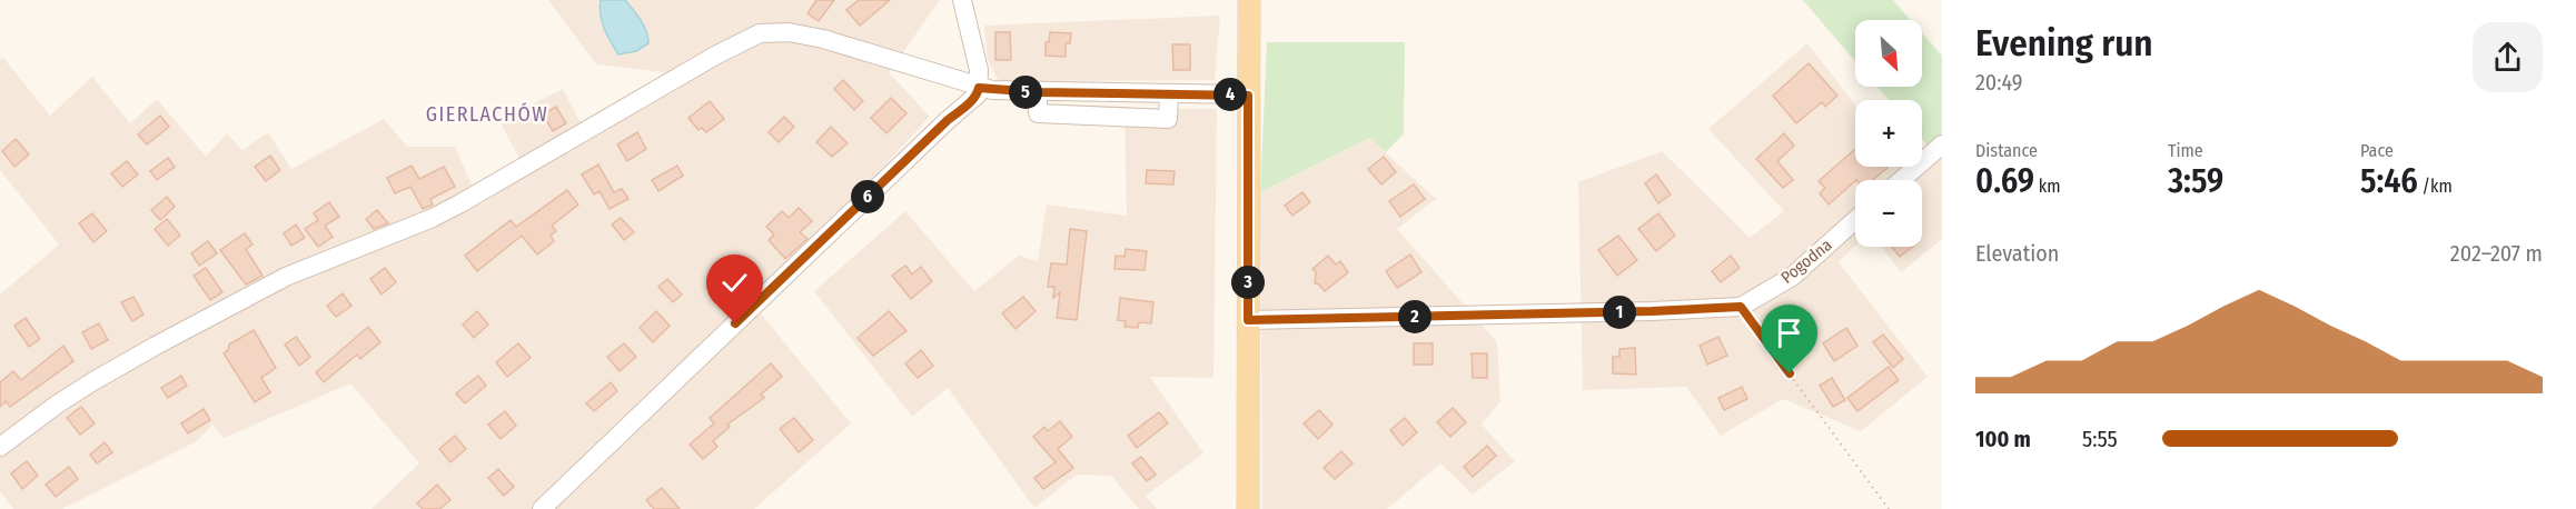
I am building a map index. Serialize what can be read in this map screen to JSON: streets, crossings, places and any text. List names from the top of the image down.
{
  "streets": {
    "street": ["Pogodna"]
  },
  "districts": ["GIERLACHÓW"],
  "north": "bottom right",
  "page": {
    "heading": ["Evening run", "20:49"],
    "map_buttons": ["+", "−"],
    "pins": [
      "5",
      "4",
      "6",
      "3",
      "1",
      "2"
    ],
    "stats": [
      ["Distance", "0.69 km"],
      ["Time", "3:59"],
      ["Pace", "5:46 /km"]
    ],
    "chart": ["Elevation", "202–207 m"],
    "list": [
      {
        "name": "100 m",
        "note": "5:55"
      }
    ]
  }
}
